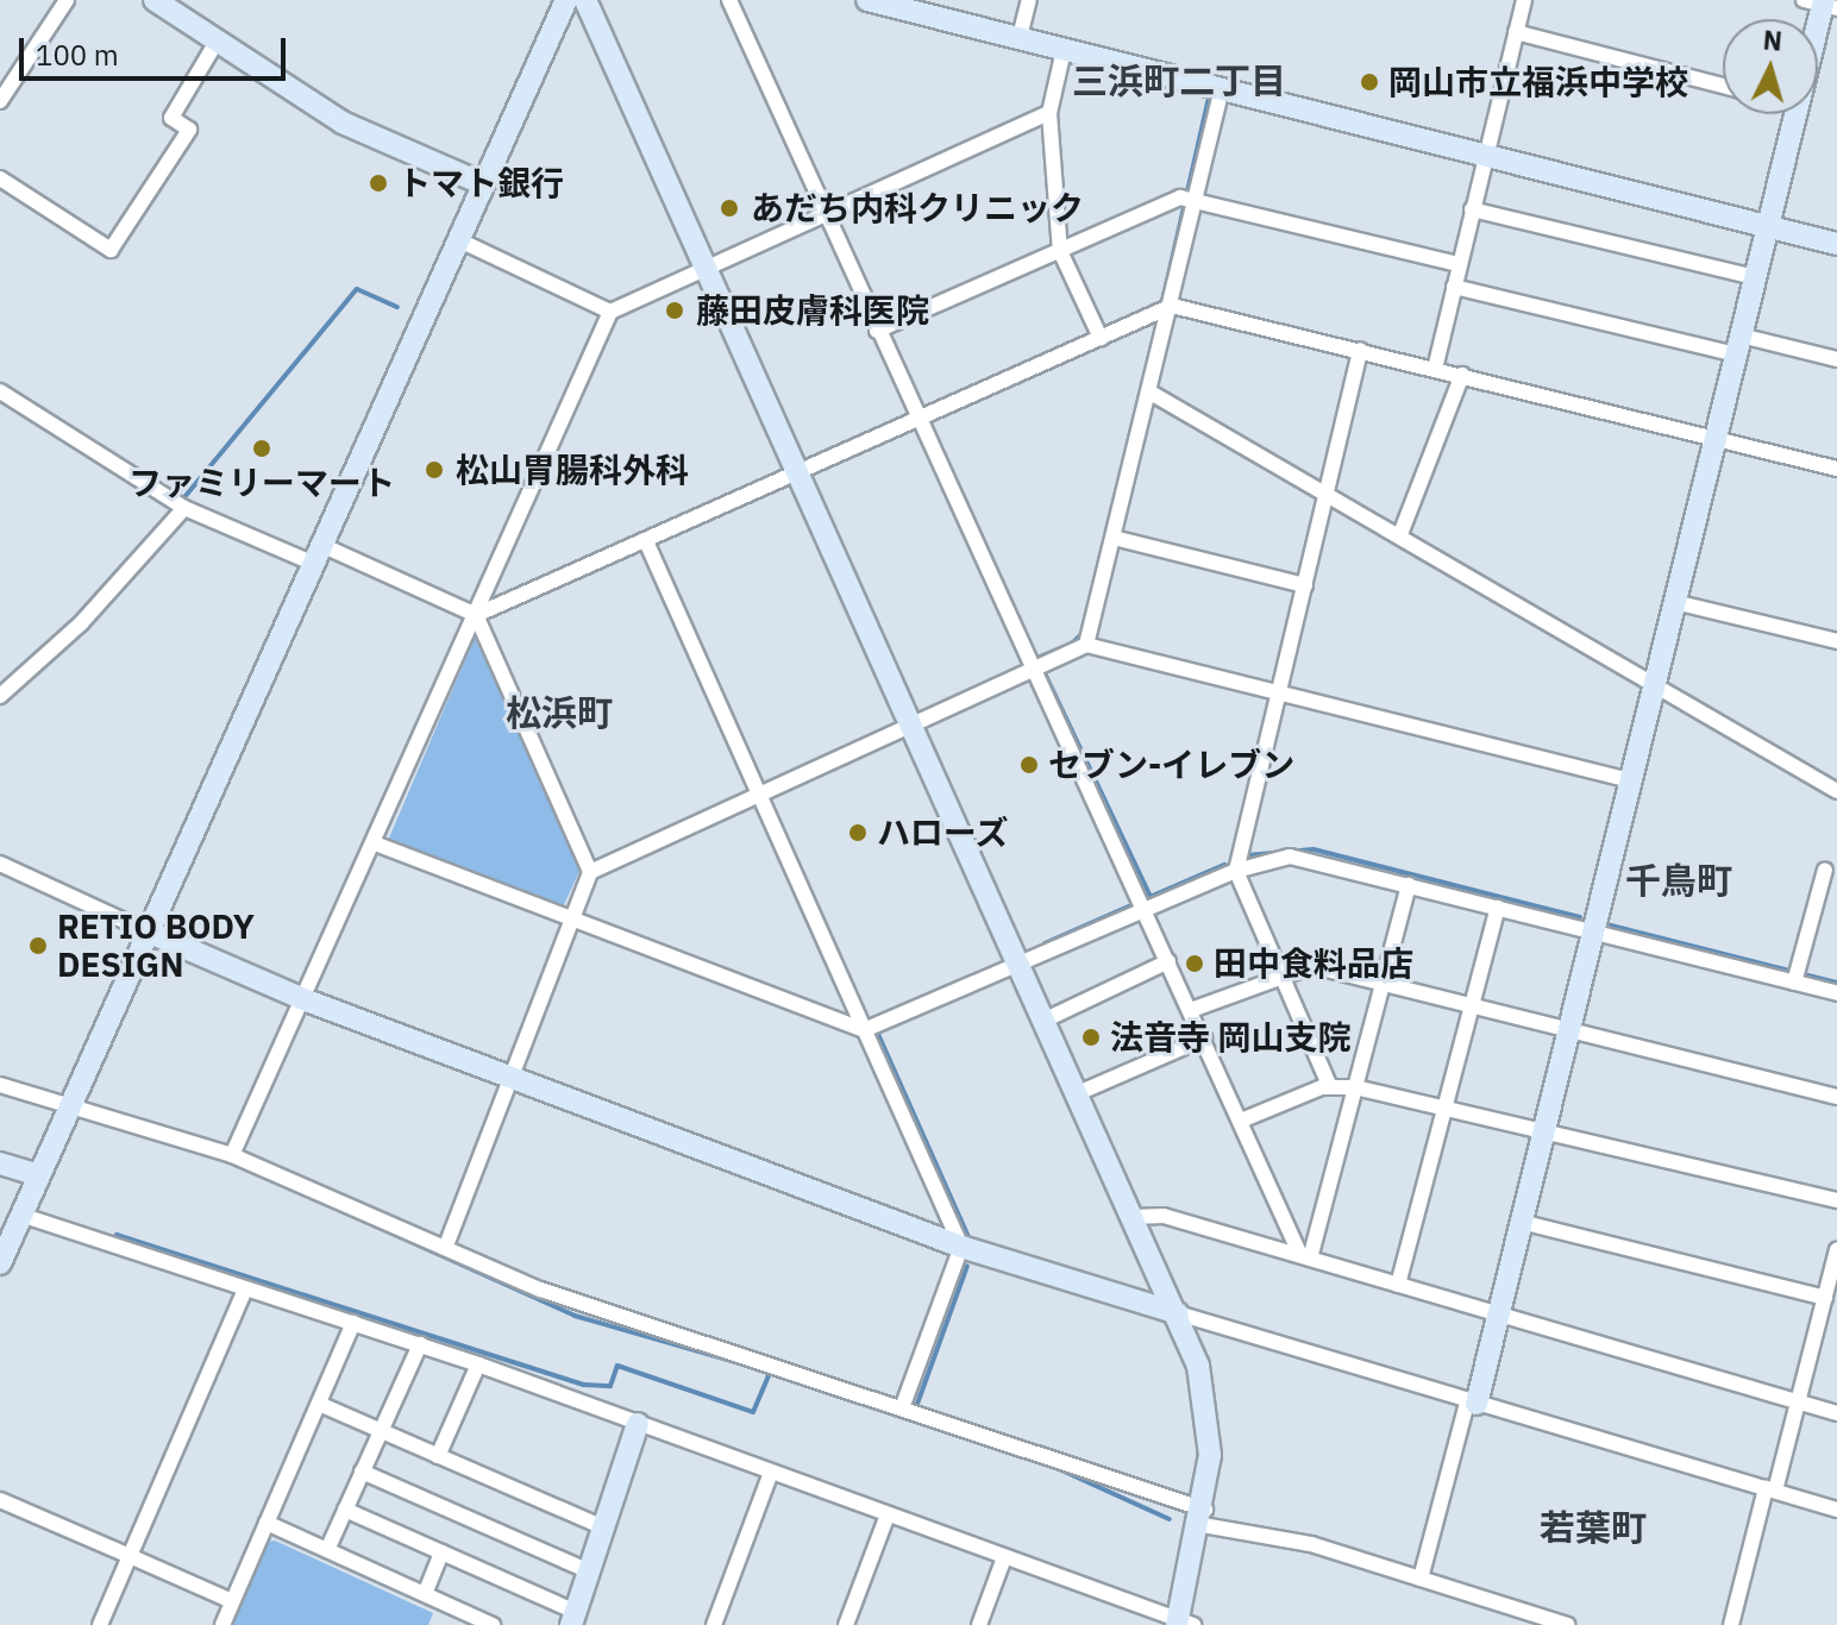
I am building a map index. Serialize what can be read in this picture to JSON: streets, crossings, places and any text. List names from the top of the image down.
{
  "districts": [
    "三浜町二丁目",
    "松浜町",
    "千鳥町",
    "若葉町"
  ],
  "places": [
    "岡山市立福浜中学校",
    "トマト銀行",
    "あだち内科クリニック",
    "藤田皮膚科医院",
    "ファミリーマート",
    "松山胃腸科外科",
    "セブン-イレブン",
    "ハローズ",
    "RETIO BODY DESIGN",
    "田中食料品店",
    "法音寺 岡山支院"
  ],
  "scale_bar": "100 m",
  "north": "top"
}
